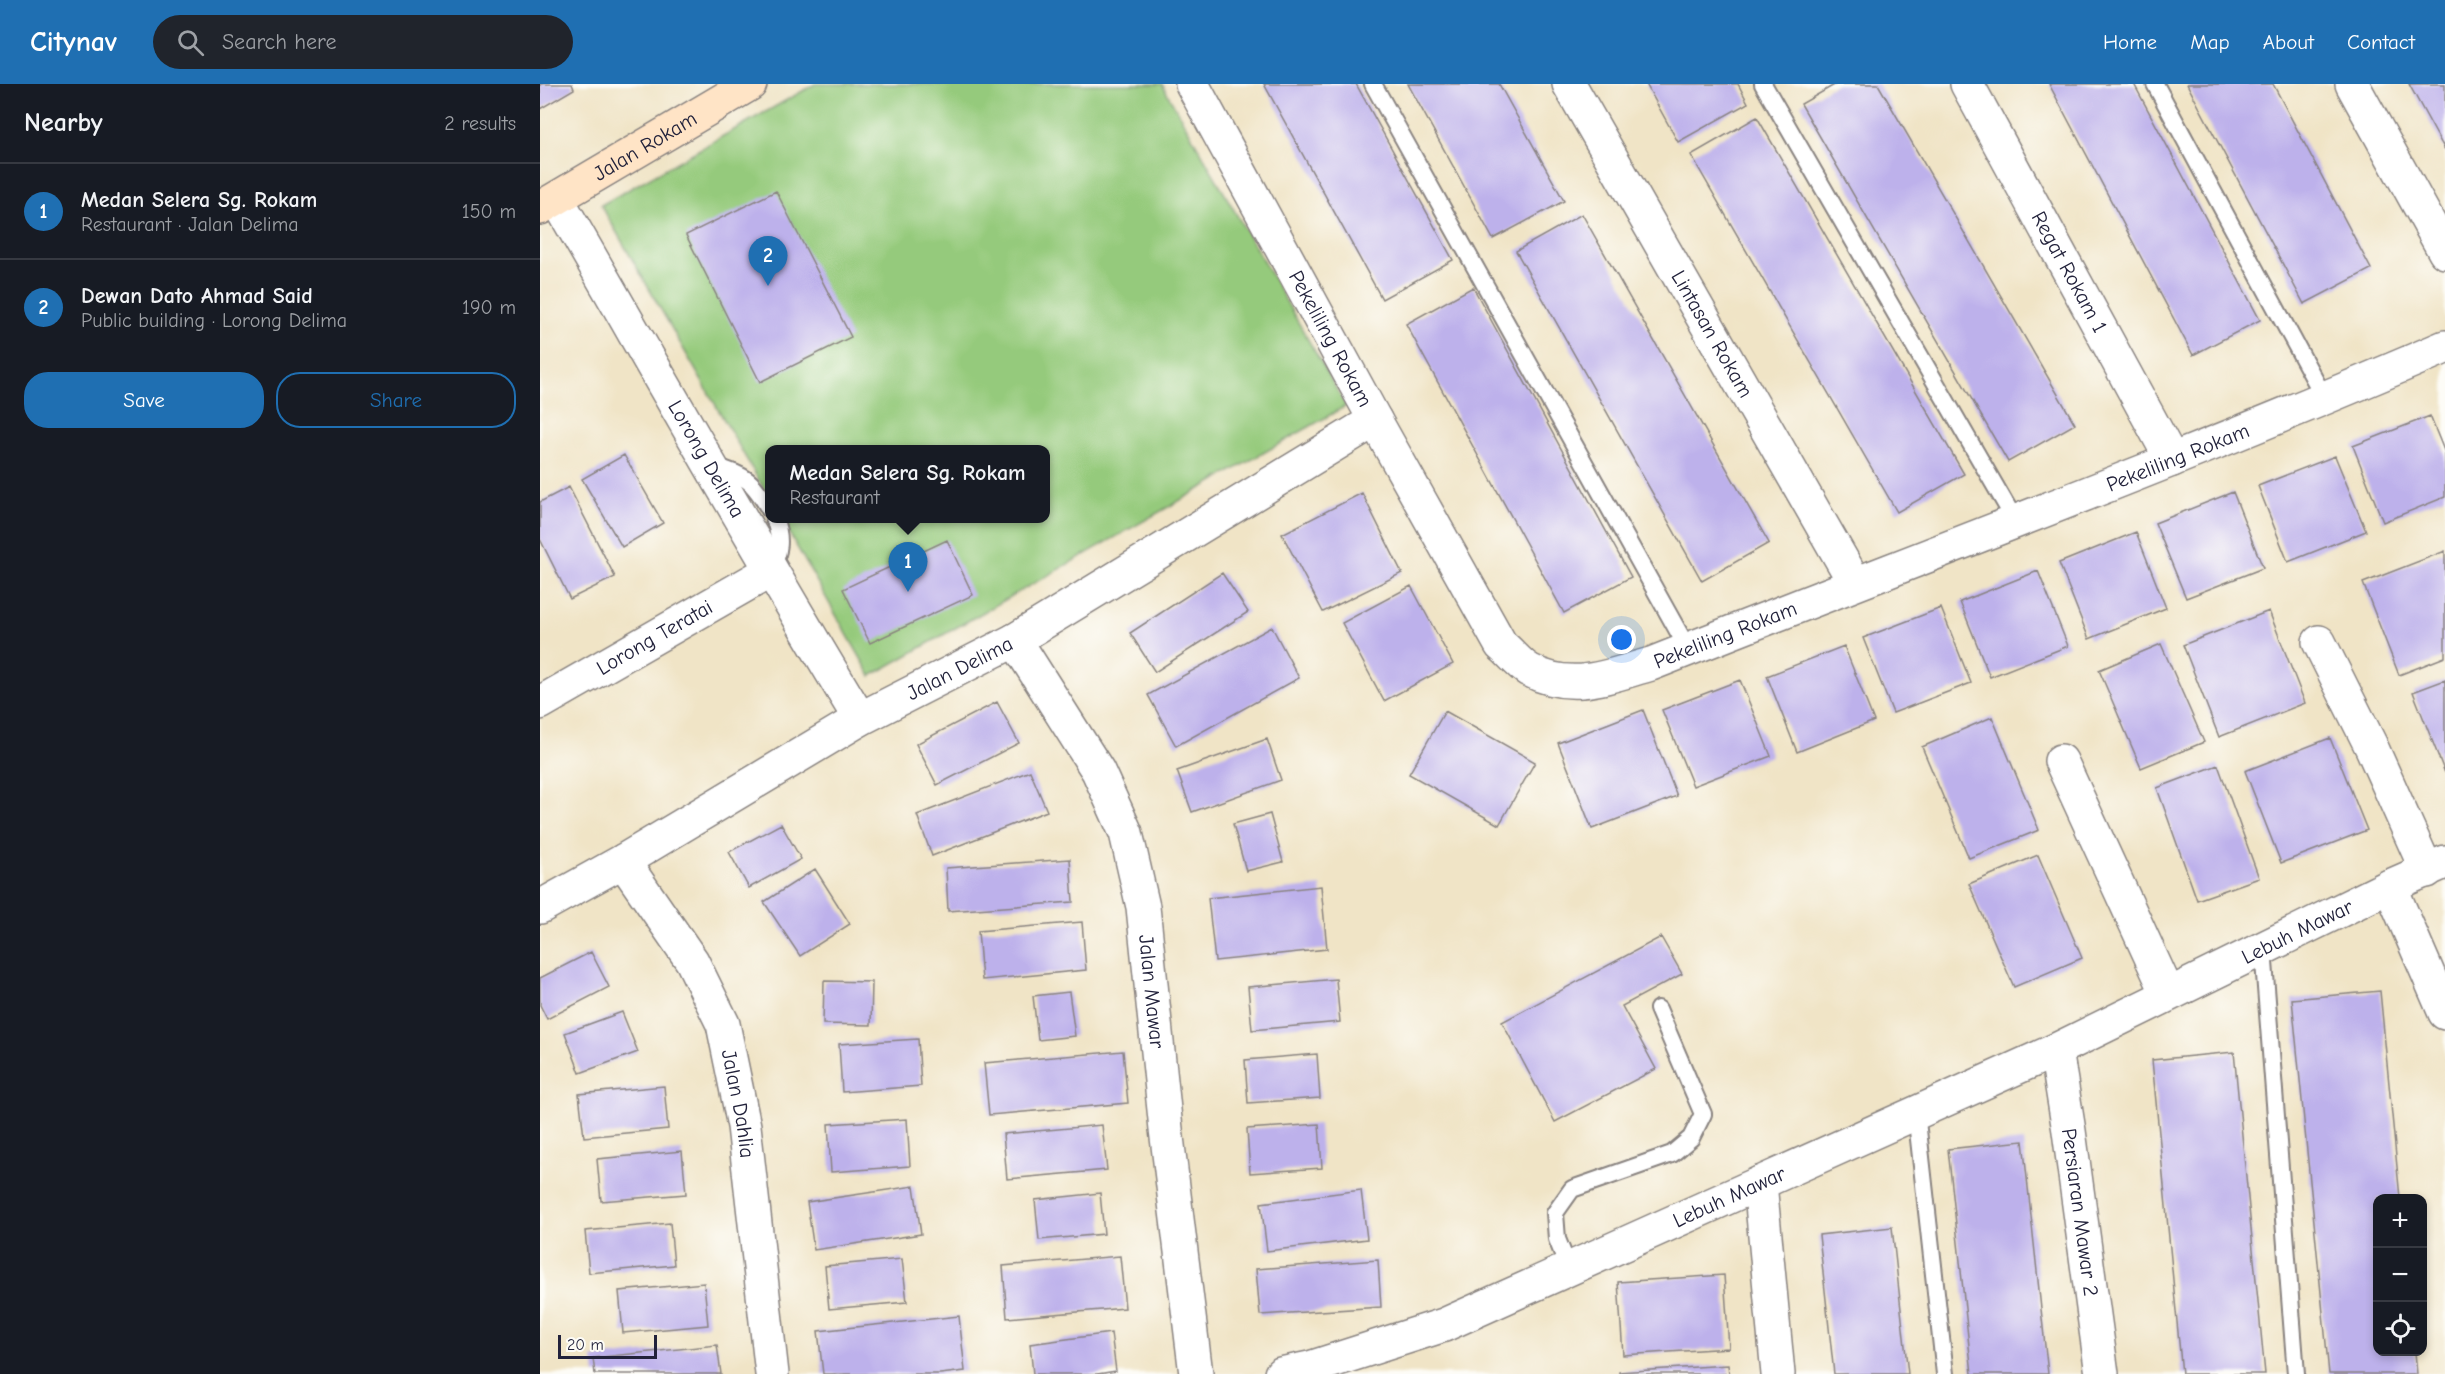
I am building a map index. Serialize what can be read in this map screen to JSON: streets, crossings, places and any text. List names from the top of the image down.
{
  "streets": {
    "main road": ["Jalan Rokam"],
    "street": [
      "Regat Rokam 1",
      "Lintasan Rokam",
      "Pekeliling Rokam",
      "Lorong Delima",
      "Lorong Teratai",
      "Jalan Delima",
      "Lebuh Mawar",
      "Jalan Mawar",
      "Jalan Dahlia",
      "Persiaran Mawar 2"
    ]
  },
  "crossings": [
    ["Jalan Rokam", "Lorong Delima"],
    ["Regat Rokam 1", "Pekeliling Rokam"],
    ["Lintasan Rokam", "Pekeliling Rokam"],
    ["Pekeliling Rokam", "Jalan Delima"],
    ["Lorong Delima", "Lorong Teratai"],
    ["Lorong Delima", "Jalan Delima"],
    ["Jalan Delima", "Jalan Mawar"],
    ["Jalan Delima", "Jalan Dahlia"],
    ["Lebuh Mawar", "Persiaran Mawar 2"]
  ],
  "scale_bar": "20 m",
  "page": {
    "header": "Citynav",
    "search": "Search here",
    "nav": [
      "Home",
      "Map",
      "About",
      "Contact"
    ],
    "heading": ["Nearby", "2 results"],
    "list": [
      {
        "mark": "1",
        "name": "Medan Selera Sg. Rokam",
        "note": "Restaurant · Jalan Delima",
        "value": "150 m"
      },
      {
        "mark": "2",
        "name": "Dewan Dato Ahmad Said",
        "note": "Public building · Lorong Delima",
        "value": "190 m"
      }
    ],
    "pins": ["2", "1"],
    "buttons": ["Save", "Share"],
    "popup": ["Medan Selera Sg. Rokam", "Restaurant"],
    "map_buttons": ["+", "−"],
    "scale": "20 m"
  }
}
